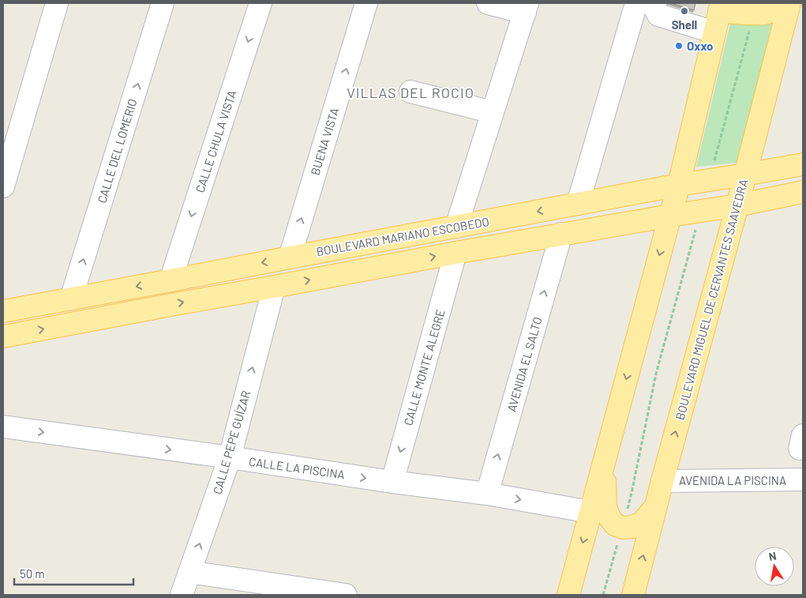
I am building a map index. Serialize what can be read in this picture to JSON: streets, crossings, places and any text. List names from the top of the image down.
{
  "streets": {
    "main road": ["BOULEVARD MARIANO ESCOBEDO", "BOULEVARD MIGUEL DE CERVANTES SAAVEDRA"],
    "street": [
      "CALLE CHULA VISTA",
      "BUENA VISTA",
      "CALLE DEL LOMERIO",
      "AVENIDA EL SALTO",
      "CALLE MONTE ALEGRE",
      "CALLE PEPE GUÍZAR",
      "CALLE LA PISCINA",
      "AVENIDA LA PISCINA"
    ]
  },
  "crossings": [
    ["CALLE CHULA VISTA", "BOULEVARD MARIANO ESCOBEDO"],
    ["BUENA VISTA", "BOULEVARD MARIANO ESCOBEDO"],
    ["CALLE DEL LOMERIO", "BOULEVARD MARIANO ESCOBEDO"],
    ["BOULEVARD MARIANO ESCOBEDO", "BOULEVARD MIGUEL DE CERVANTES SAAVEDRA"],
    ["BOULEVARD MIGUEL DE CERVANTES SAAVEDRA", "AVENIDA LA PISCINA"],
    ["AVENIDA EL SALTO", "CALLE LA PISCINA"],
    ["CALLE MONTE ALEGRE", "CALLE LA PISCINA"],
    ["CALLE PEPE GUÍZAR", "CALLE LA PISCINA"]
  ],
  "one_way": ["AVENIDA EL SALTO", "CALLE MONTE ALEGRE", "CALLE PEPE GUÍZAR"],
  "districts": ["VILLAS DEL ROCIO"],
  "places": ["Shell", "Oxxo"],
  "scale_bar": "50 m",
  "north": "top"
}
